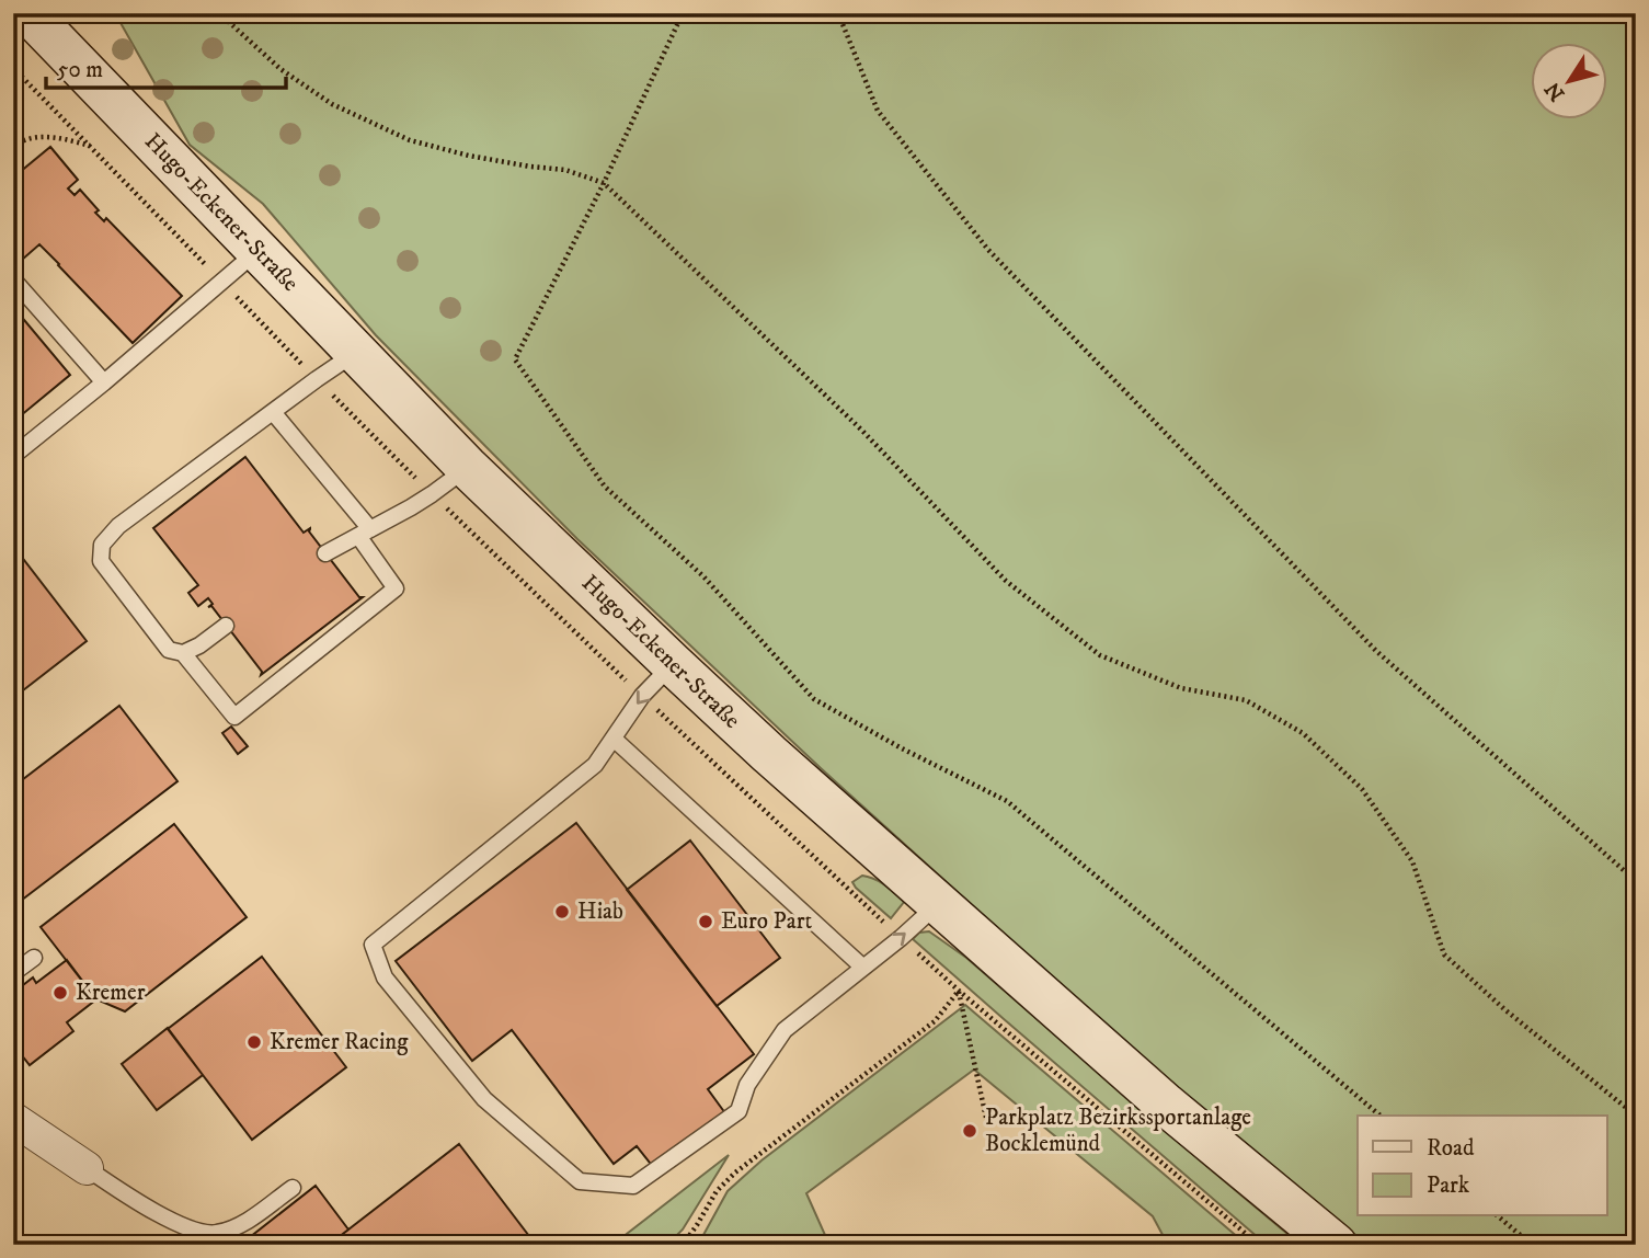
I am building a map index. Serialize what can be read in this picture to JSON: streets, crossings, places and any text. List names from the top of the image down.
{
  "streets": {
    "main road": ["Hugo-Eckener-Straße"]
  },
  "places": [
    "Hiab",
    "Euro Part",
    "Kremer",
    "Kremer Racing",
    "Parkplatz Bezirkssportanlage Bocklemünd"
  ],
  "legend": ["Road", "Park"],
  "scale_bar": "50 m",
  "north": "bottom left"
}
